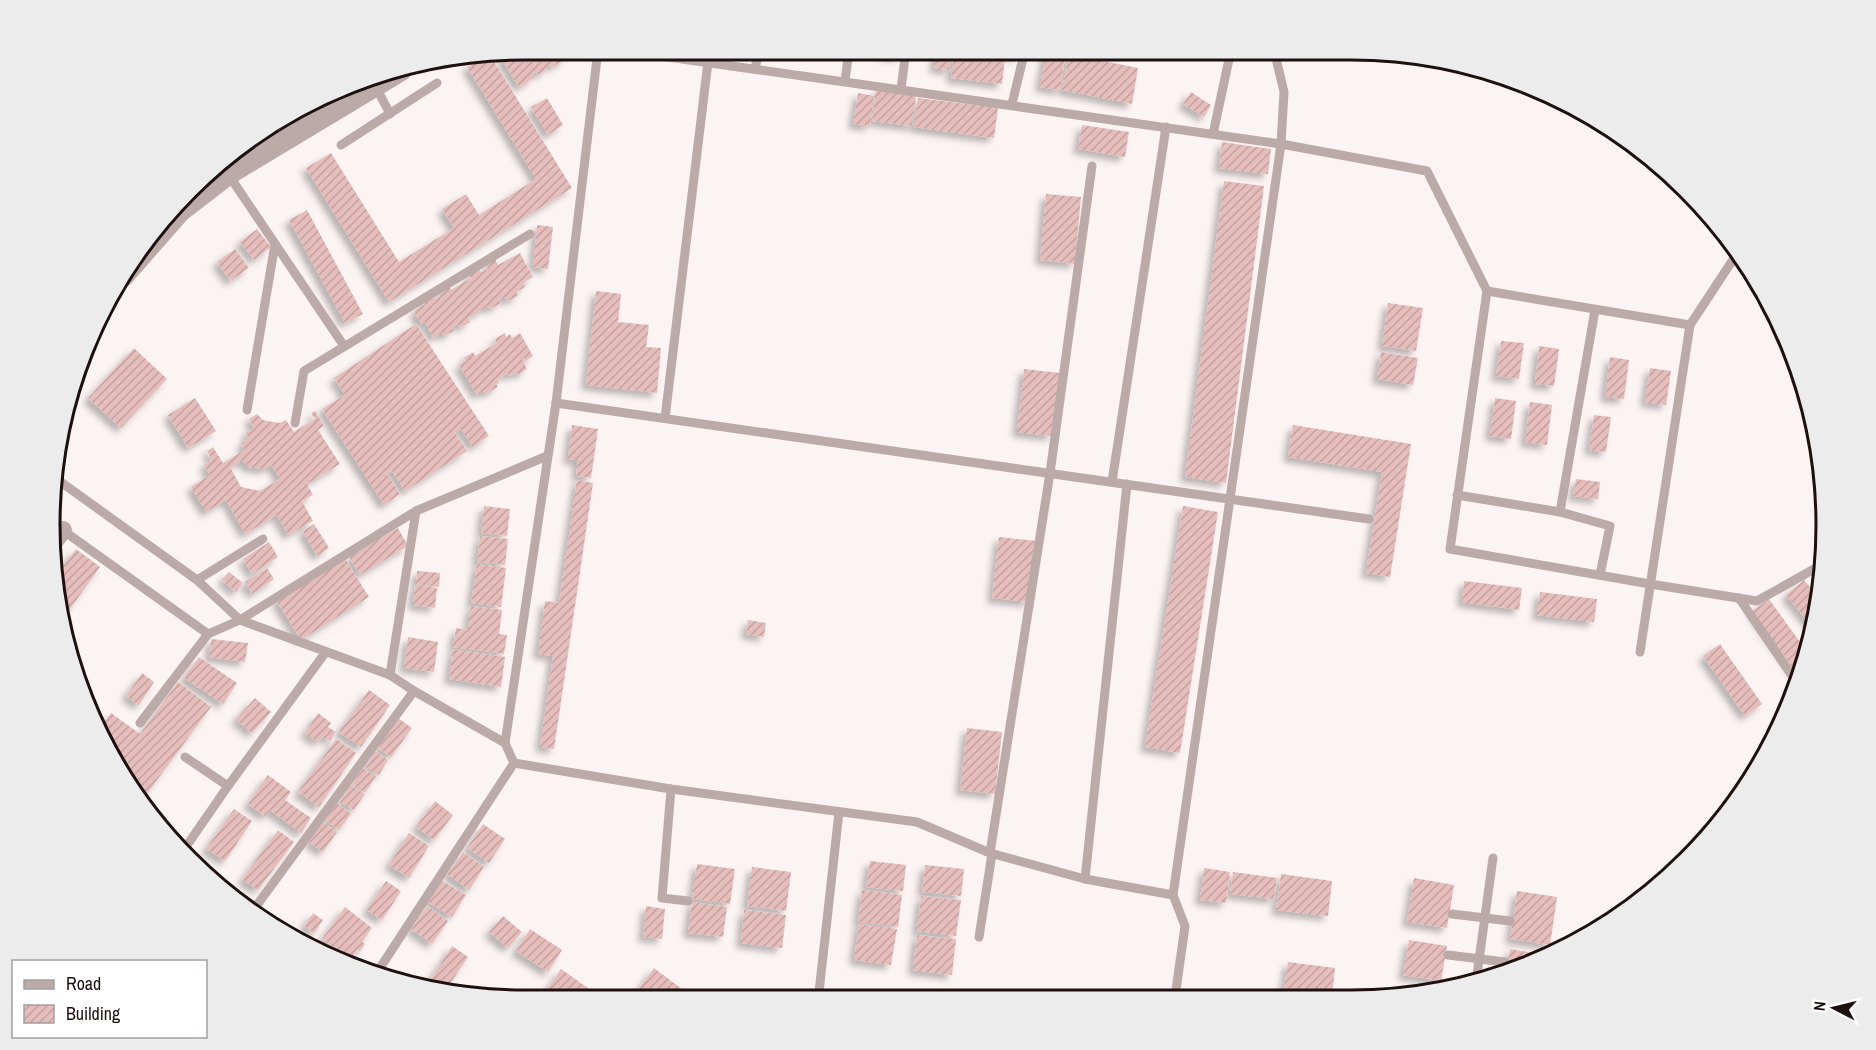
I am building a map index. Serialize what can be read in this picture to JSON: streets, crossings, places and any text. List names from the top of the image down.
{
  "legend": ["Road", "Building"],
  "north": "left"
}
